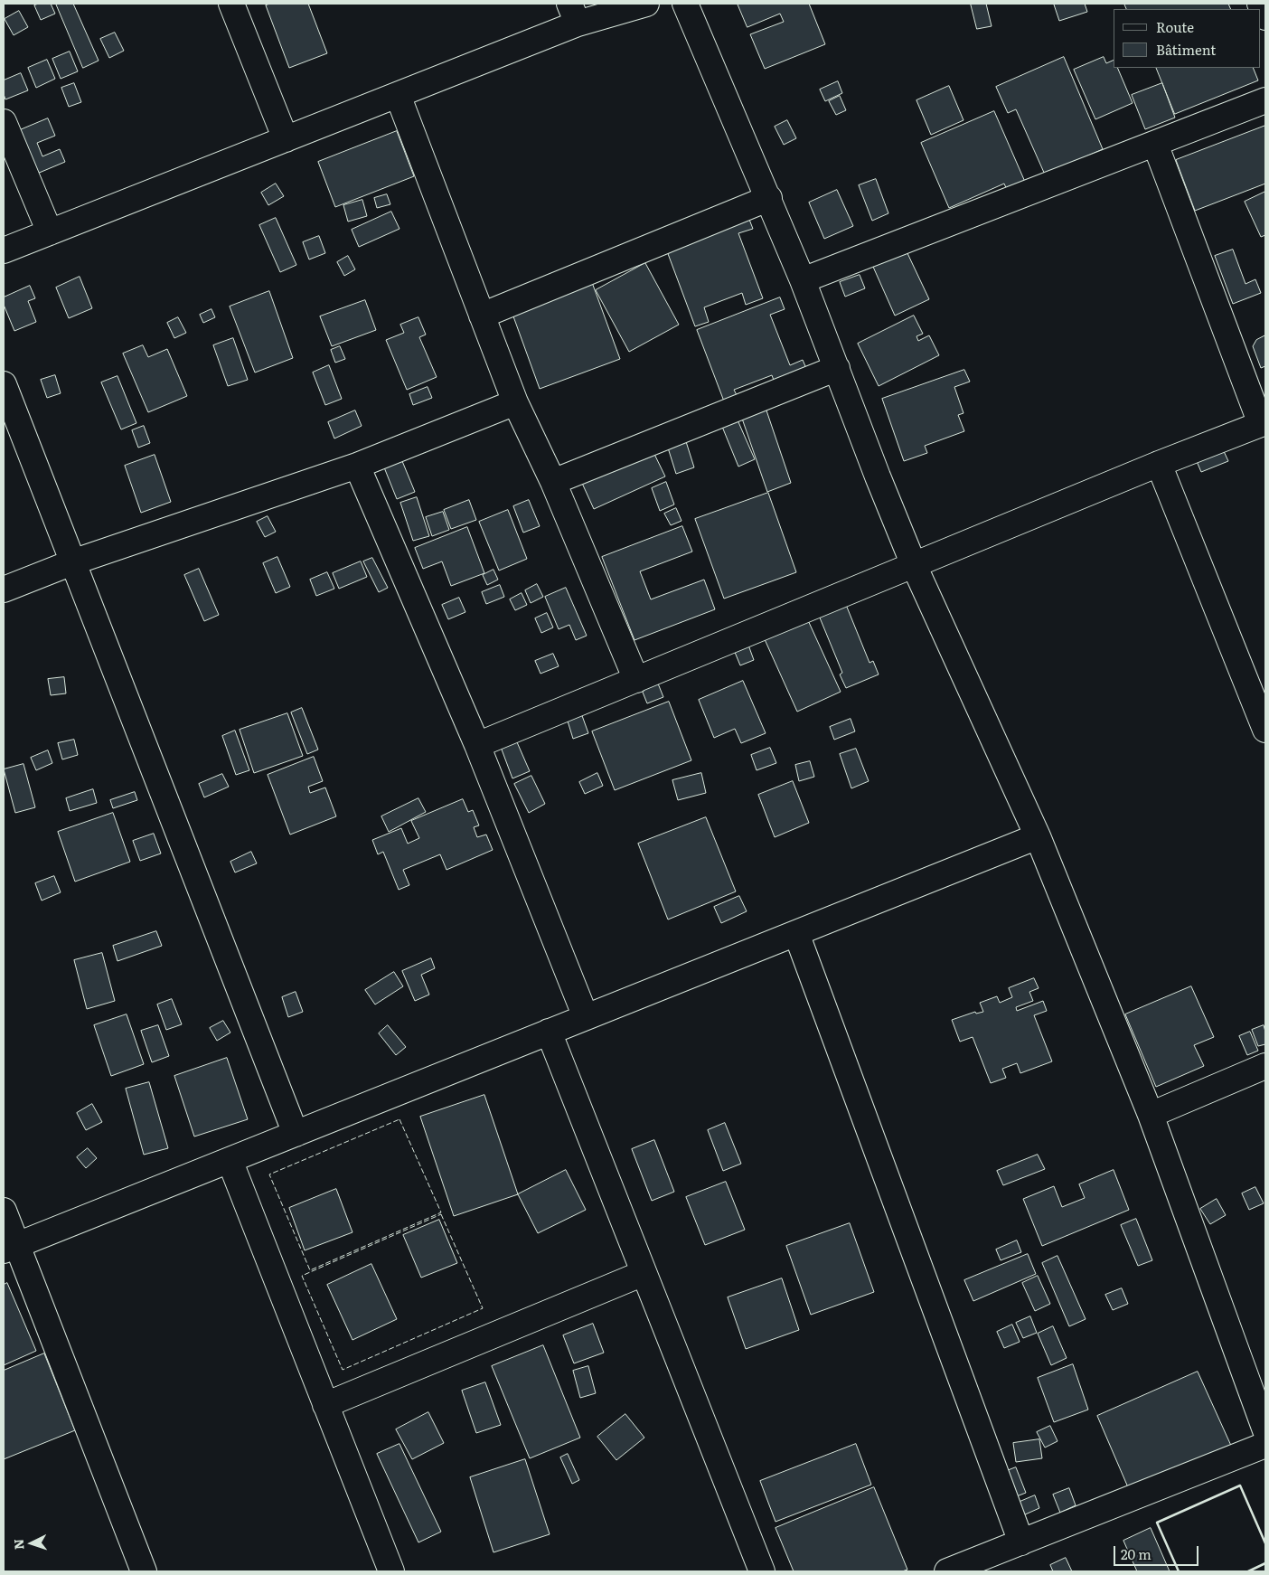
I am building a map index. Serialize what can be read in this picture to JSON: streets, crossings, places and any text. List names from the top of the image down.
{
  "legend": ["Route", "Bâtiment"],
  "scale_bar": "20 m",
  "north": "left"
}
